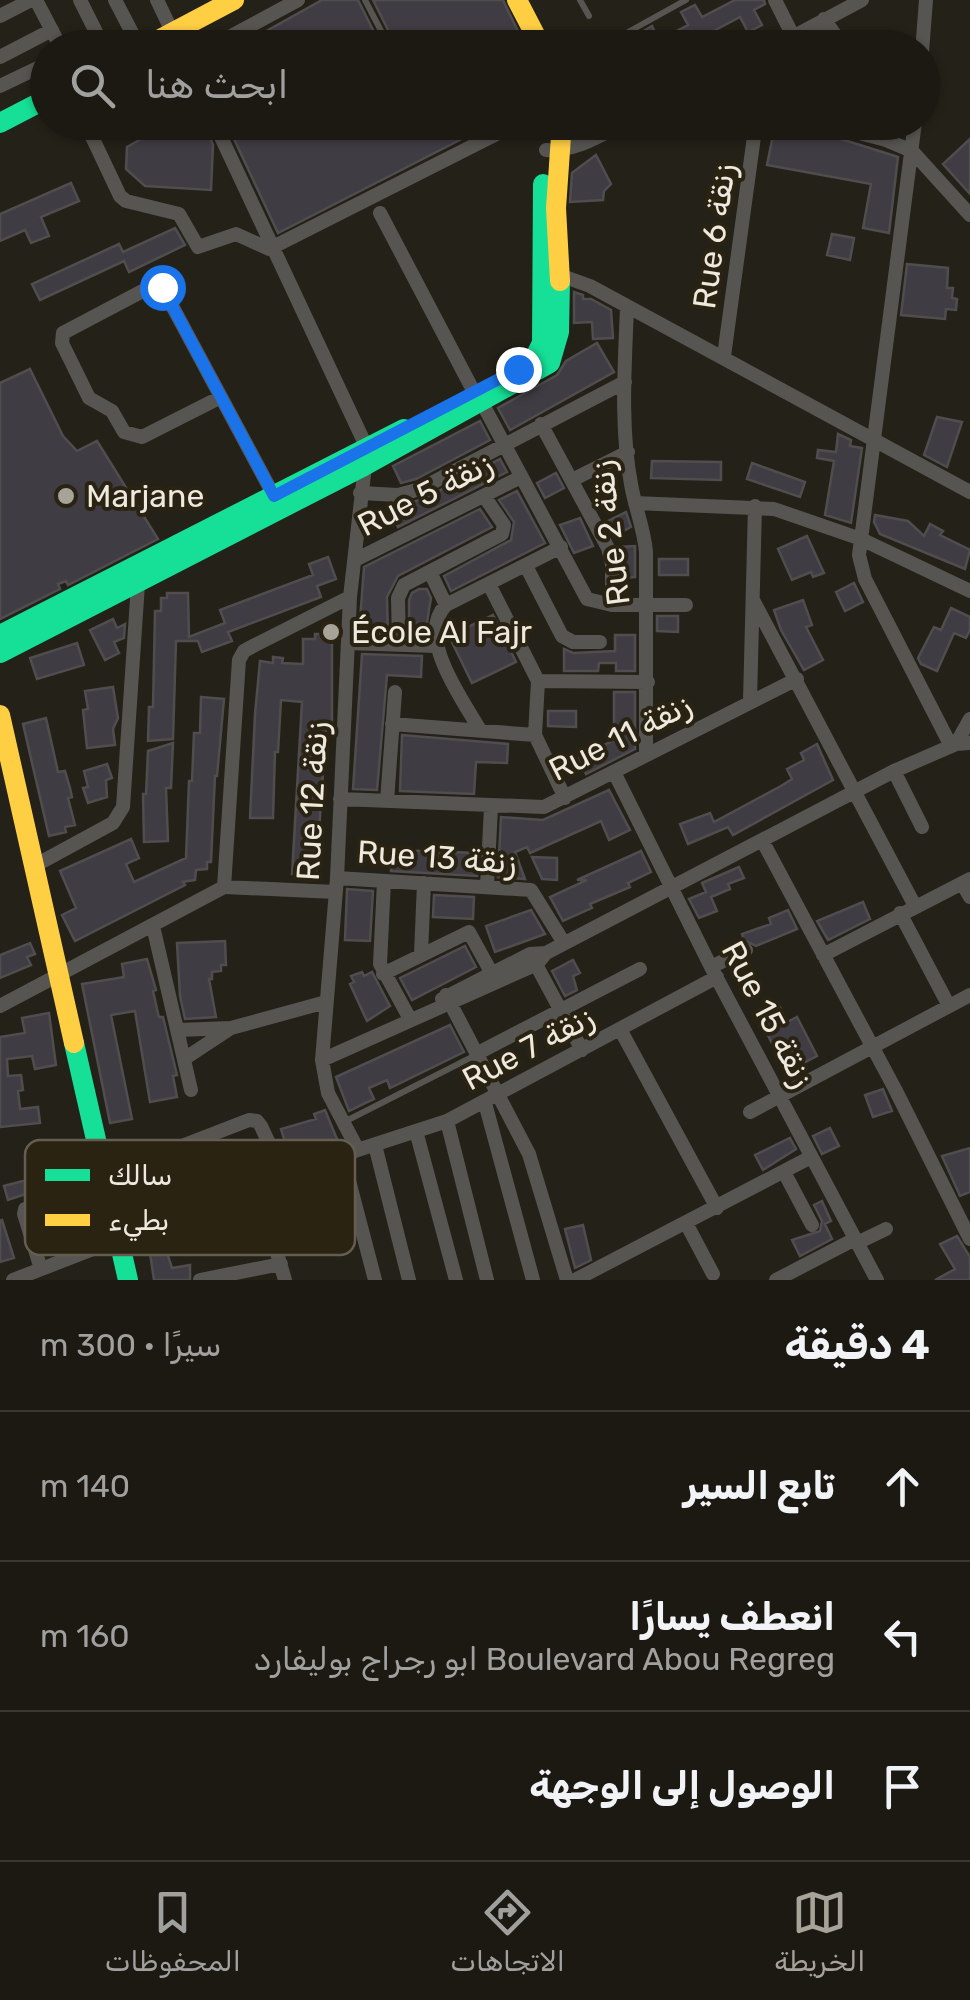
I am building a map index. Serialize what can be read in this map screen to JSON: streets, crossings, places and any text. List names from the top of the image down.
{
  "streets": {
    "street": [
      "Rue 6 زنقة",
      "Rue 5 زنقة",
      "Rue 2 زنقة",
      "Rue 11 زنقة",
      "Rue 12 زنقة",
      "Rue 13 زنقة",
      "Rue 15 زنقة",
      "Rue 7 زنقة"
    ]
  },
  "crossings": [
    ["Rue 5 زنقة", "Rue 12 زنقة"],
    ["Rue 2 زنقة", "Rue 11 زنقة"],
    ["Rue 11 زنقة", "Rue 12 زنقة"],
    ["Rue 11 زنقة", "Rue 15 زنقة"],
    ["Rue 12 زنقة", "Rue 13 زنقة"],
    ["Rue 12 زنقة", "Rue 7 زنقة"],
    ["Rue 15 زنقة", "Rue 7 زنقة"]
  ],
  "places": ["Marjane", "École Al Fajr"],
  "legend": ["سالك", "بطيء"],
  "page": {
    "search": "ابحث هنا",
    "heading": ["4 دقيقة", "سيرًا · 300 m"],
    "list": [
      ["تابع السير", "140 m"],
      ["انعطف يسارًا", "Boulevard Abou Regreg ابو رجراج بوليفارد", "160 m"],
      "الوصول إلى الوجهة"
    ],
    "nav": ["الخريطة", "الاتجاهات", "المحفوظات"]
  }
}
